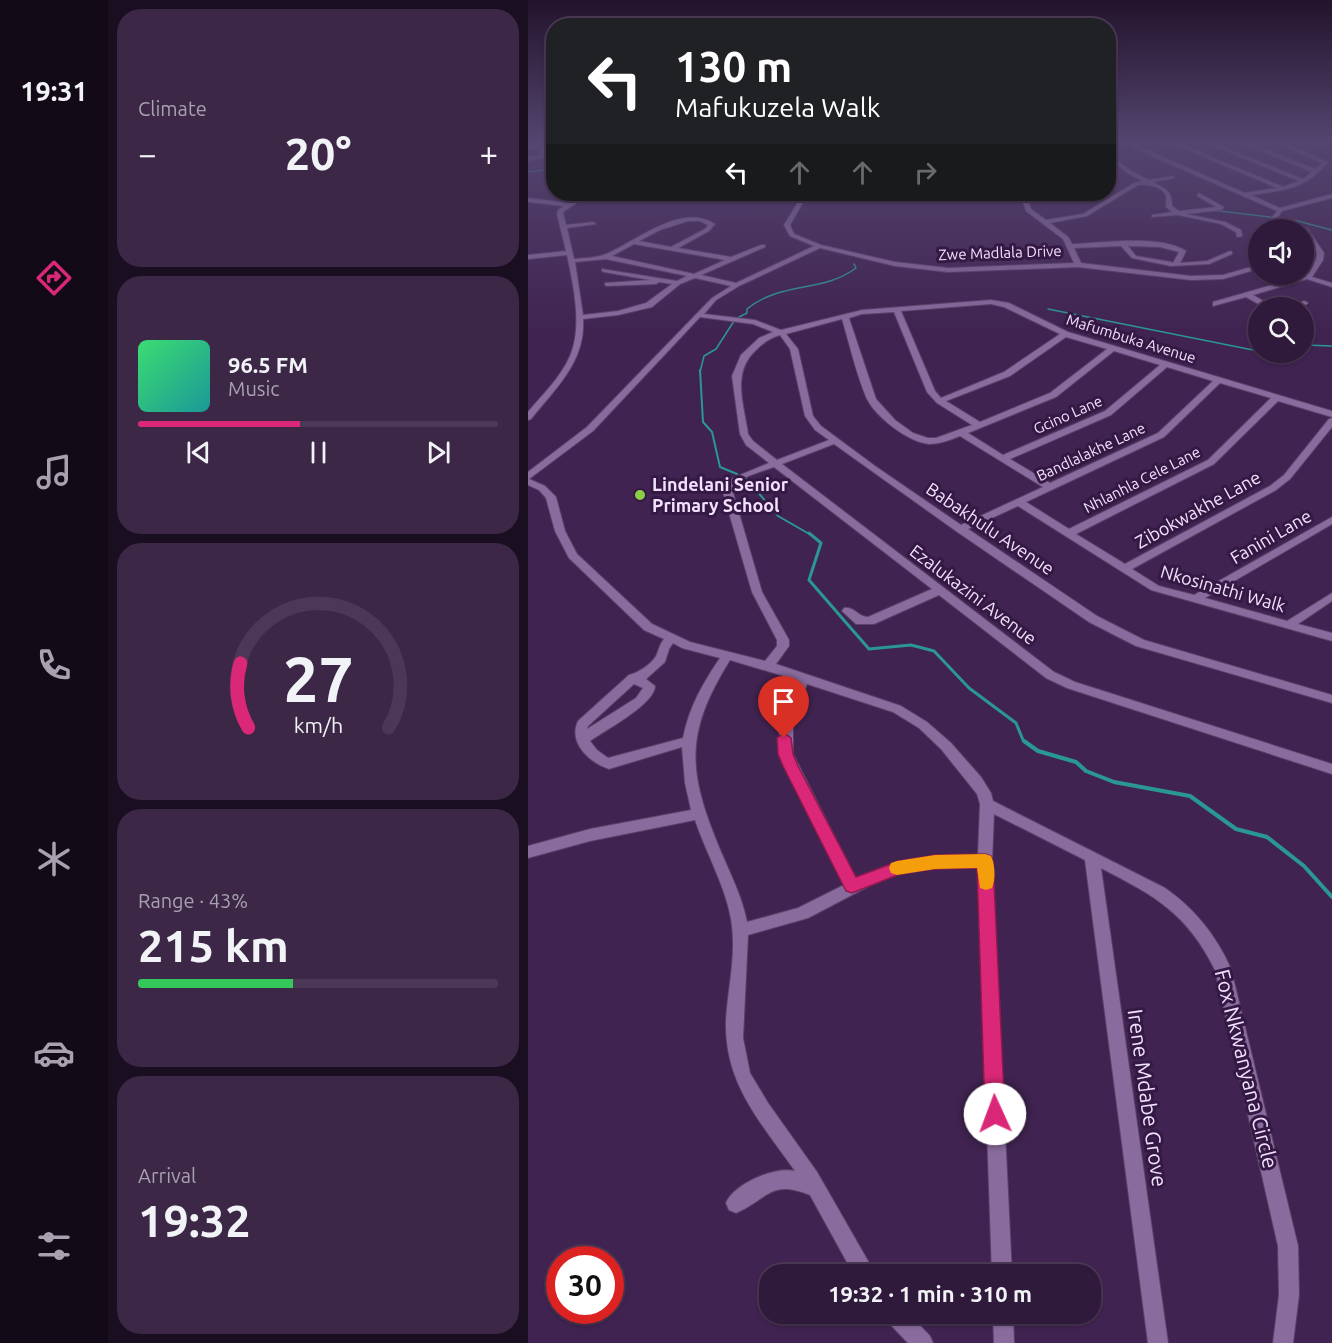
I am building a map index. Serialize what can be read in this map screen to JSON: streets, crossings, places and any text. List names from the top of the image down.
{
  "streets": {
    "street": [
      "Zwe Madlala Drive",
      "Mafumbuka Avenue",
      "Gcino Lane",
      "Bandlalakhe Lane",
      "Nhlanhla Cele Lane",
      "Zibokwakhe Lane",
      "Babakhulu Avenue",
      "Fanini Lane",
      "Nkosinathi Walk",
      "Ezalukazini Avenue",
      "Fox Nkwanyana Circle",
      "Irene Mdabe Grove"
    ]
  },
  "crossings": [
    ["Mafumbuka Avenue", "Gcino Lane"],
    ["Mafumbuka Avenue", "Bandlalakhe Lane"],
    ["Mafumbuka Avenue", "Nhlanhla Cele Lane"],
    ["Mafumbuka Avenue", "Babakhulu Avenue"],
    ["Mafumbuka Avenue", "Ezalukazini Avenue"],
    ["Bandlalakhe Lane", "Babakhulu Avenue"],
    ["Bandlalakhe Lane", "Nkosinathi Walk"],
    ["Nhlanhla Cele Lane", "Nkosinathi Walk"],
    ["Zibokwakhe Lane", "Nkosinathi Walk"],
    ["Babakhulu Avenue", "Ezalukazini Avenue"],
    ["Fanini Lane", "Nkosinathi Walk"],
    ["Fox Nkwanyana Circle", "Irene Mdabe Grove"]
  ],
  "places": ["Lindelani Senior Primary School"],
  "page": {
    "tabs": "19:31",
    "tile": [
      "Climate",
      ["Range · 43%", "215 km"],
      ["Arrival", "19:32"]
    ],
    "turn": ["130 m", "Mafukuzela Walk"],
    "heat": ["−", "20°", "+"],
    "song": ["96.5 FM", "Music"],
    "limit": "30",
    "trip": "19:32 · 1 min · 310 m",
    "gauge": ["27", "km/h"]
  }
}
